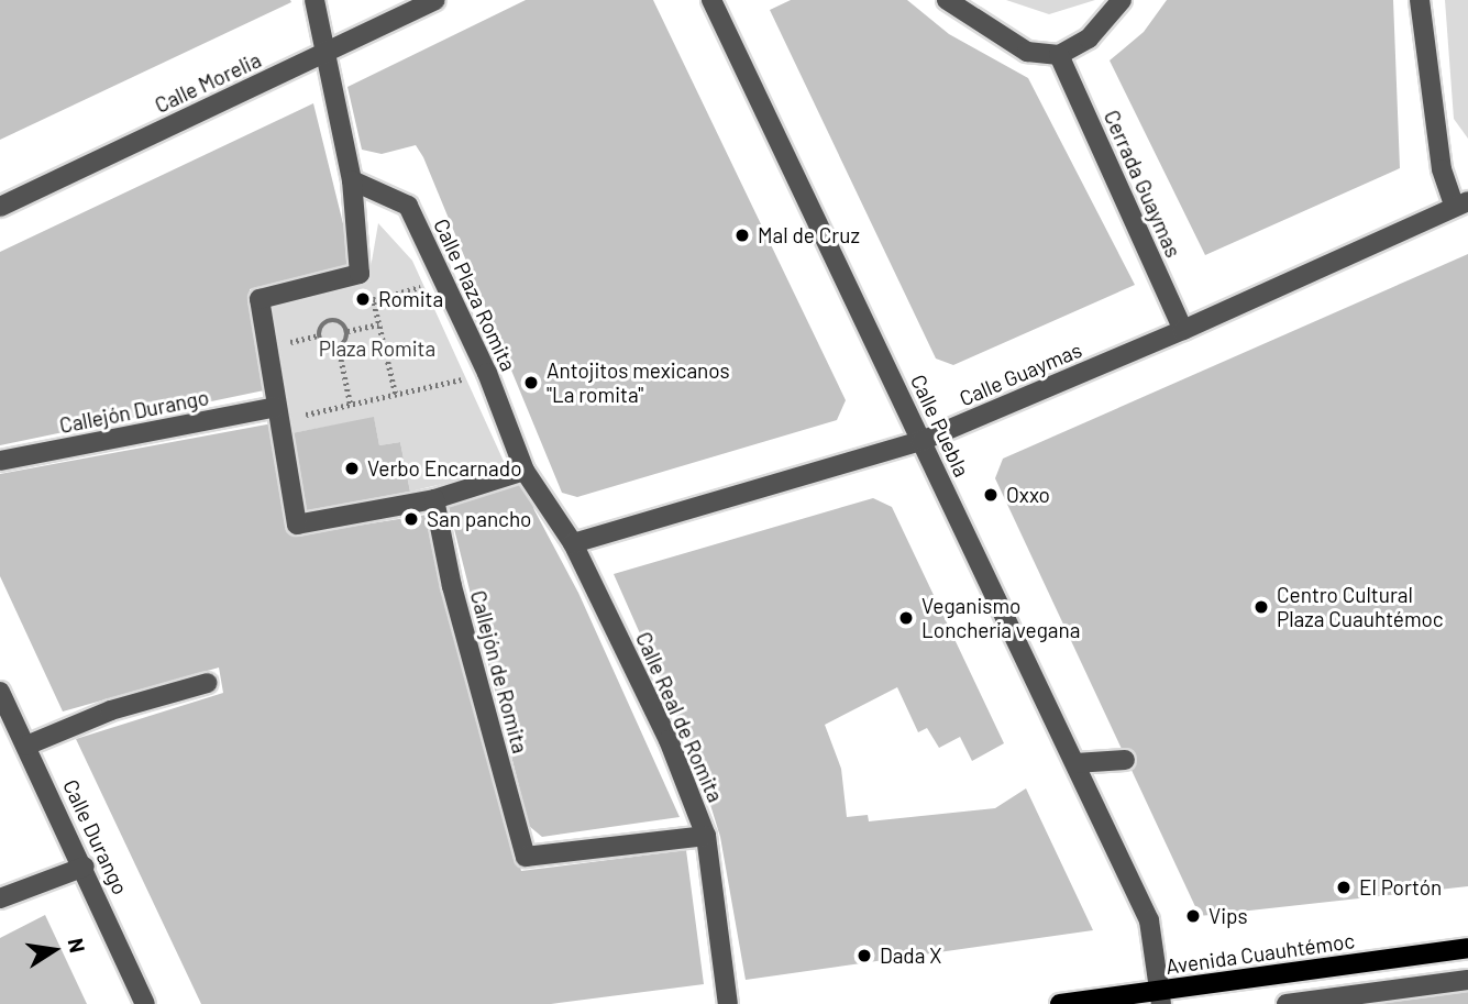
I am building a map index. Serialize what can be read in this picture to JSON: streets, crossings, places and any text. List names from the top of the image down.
{
  "streets": {
    "main road": ["Avenida Cuauhtémoc"],
    "street": [
      "Calle Morelia",
      "Cerrada Guaymas",
      "Calle Plaza Romita",
      "Calle Guaymas",
      "Callejón Durango",
      "Calle Puebla",
      "Callejón de Romita",
      "Calle Real de Romita",
      "Calle Durango"
    ]
  },
  "crossings": [
    ["Cerrada Guaymas", "Calle Guaymas"],
    ["Calle Plaza Romita", "Calle Real de Romita"],
    ["Calle Guaymas", "Calle Puebla"],
    ["Calle Guaymas", "Calle Real de Romita"],
    ["Calle Puebla", "Avenida Cuauhtémoc"],
    ["Callejón de Romita", "Calle Real de Romita"]
  ],
  "parks": ["Plaza Romita"],
  "places": [
    "Mal de Cruz",
    "Romita",
    "Antojitos mexicanos \"La romita\"",
    "Verbo Encarnado",
    "Oxxo",
    "San pancho",
    "Centro Cultural Plaza Cuauhtémoc",
    "Veganismo Lonchería vegana",
    "El Portón",
    "Vips",
    "Dada X"
  ],
  "north": "right"
}
